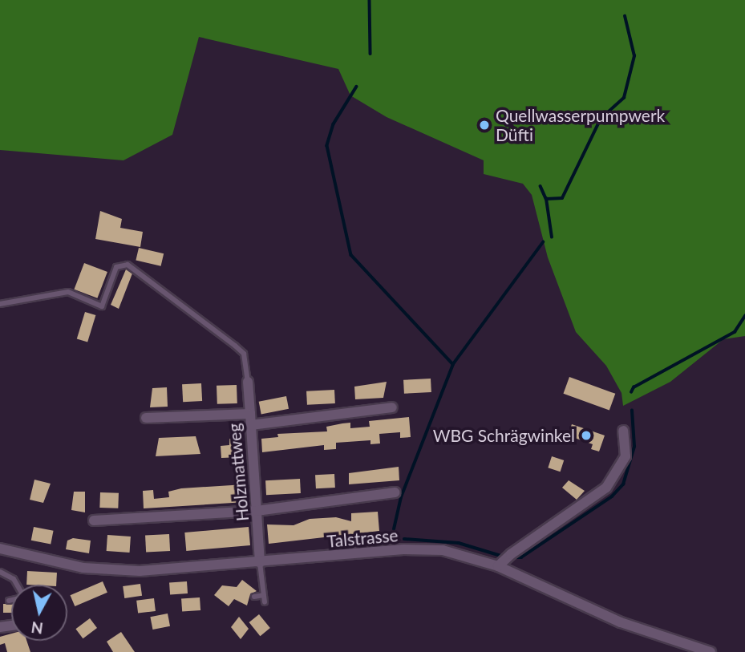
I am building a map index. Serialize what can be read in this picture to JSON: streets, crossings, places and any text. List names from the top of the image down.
{
  "streets": {
    "street": ["Holzmattweg", "Talstrasse"]
  },
  "crossings": [
    ["Holzmattweg", "Talstrasse"]
  ],
  "places": ["Quellwasserpumpwerk Düfti", "WBG Schrägwinkel"],
  "north": "bottom"
}
